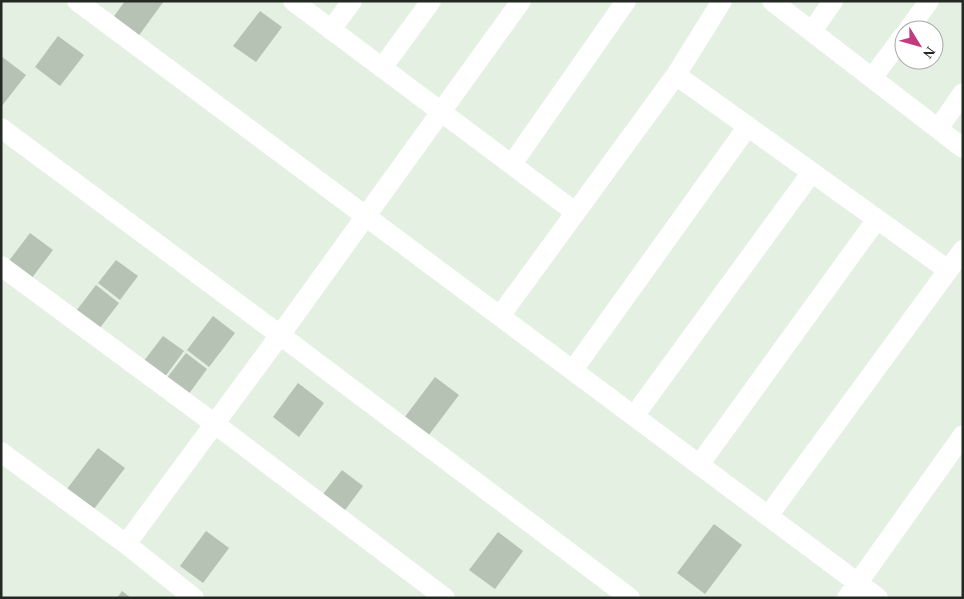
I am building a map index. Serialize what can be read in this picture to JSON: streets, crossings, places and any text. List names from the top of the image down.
{
  "north": "bottom right"
}
